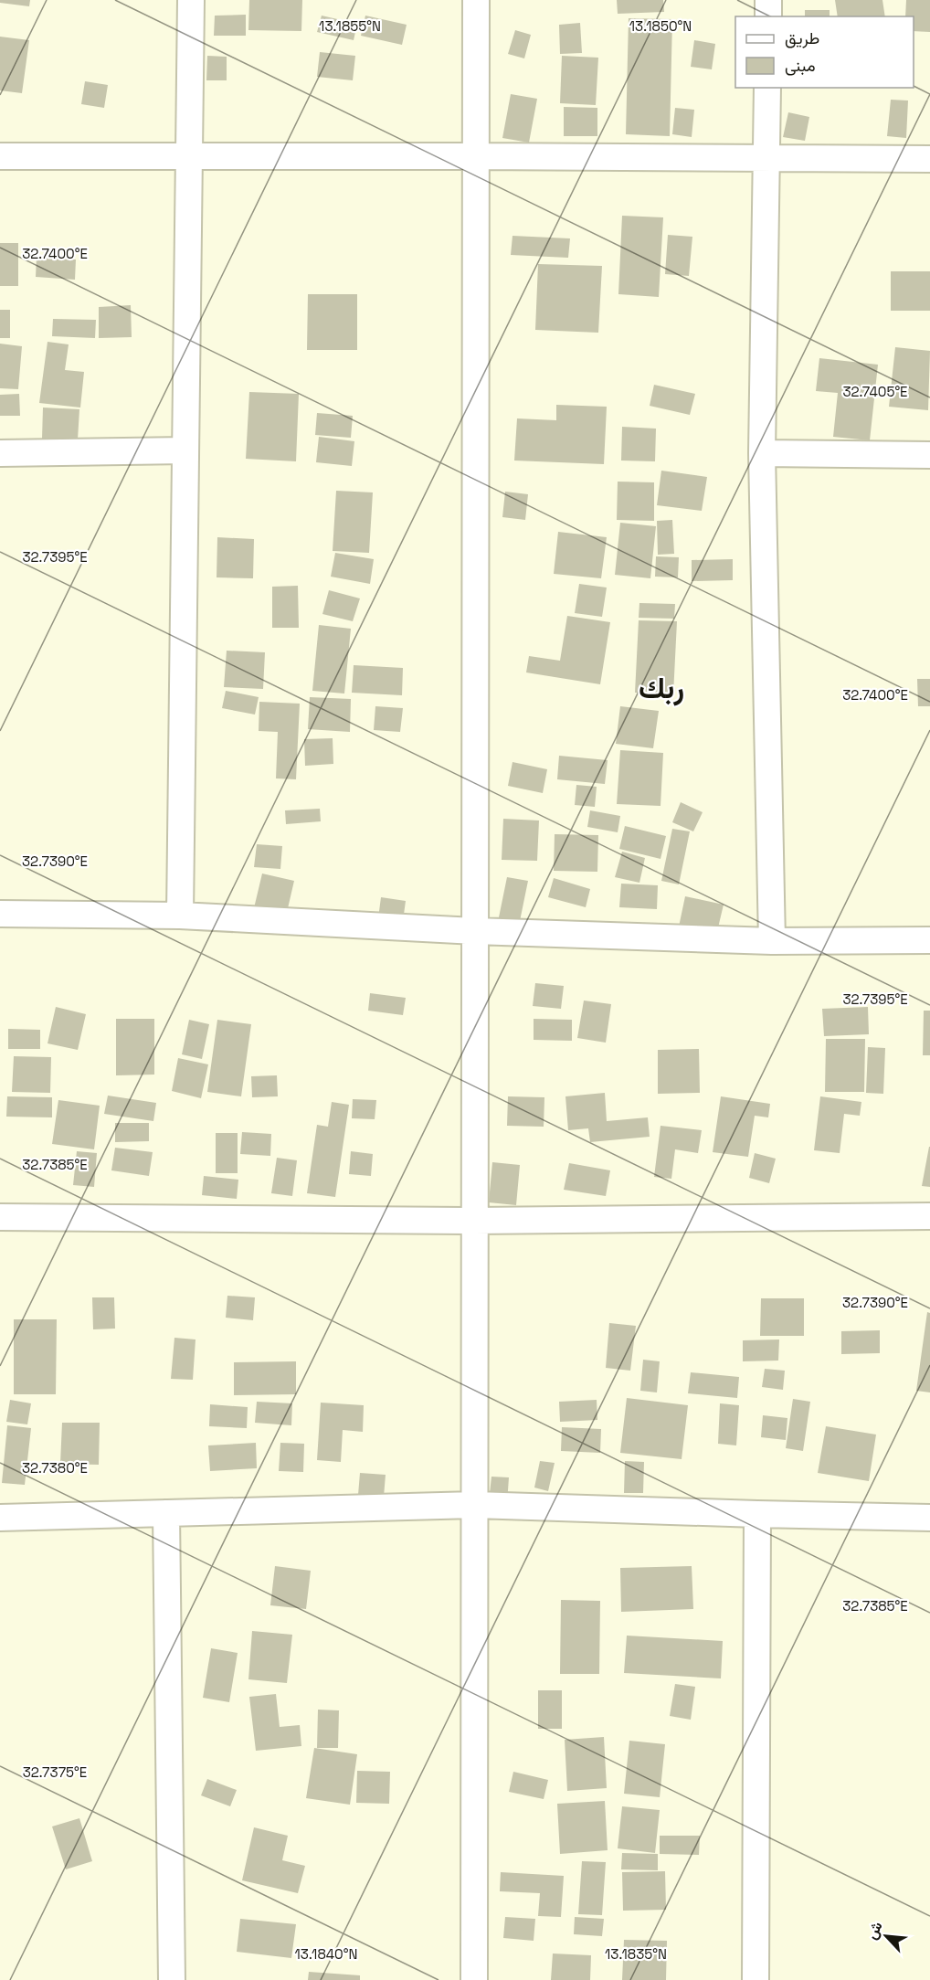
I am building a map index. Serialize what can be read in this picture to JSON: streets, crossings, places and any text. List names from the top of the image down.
{
  "districts": ["ربك"],
  "legend": ["طريق", "مبنى"],
  "north": "top left",
  "coordinates": [
    "13.1855°N",
    "13.1850°N",
    "32.7400°E",
    "32.7405°E",
    "32.7395°E",
    "32.7390°E",
    "32.7385°E",
    "32.7380°E",
    "32.7375°E",
    "13.1840°N",
    "13.1835°N"
  ]
}
